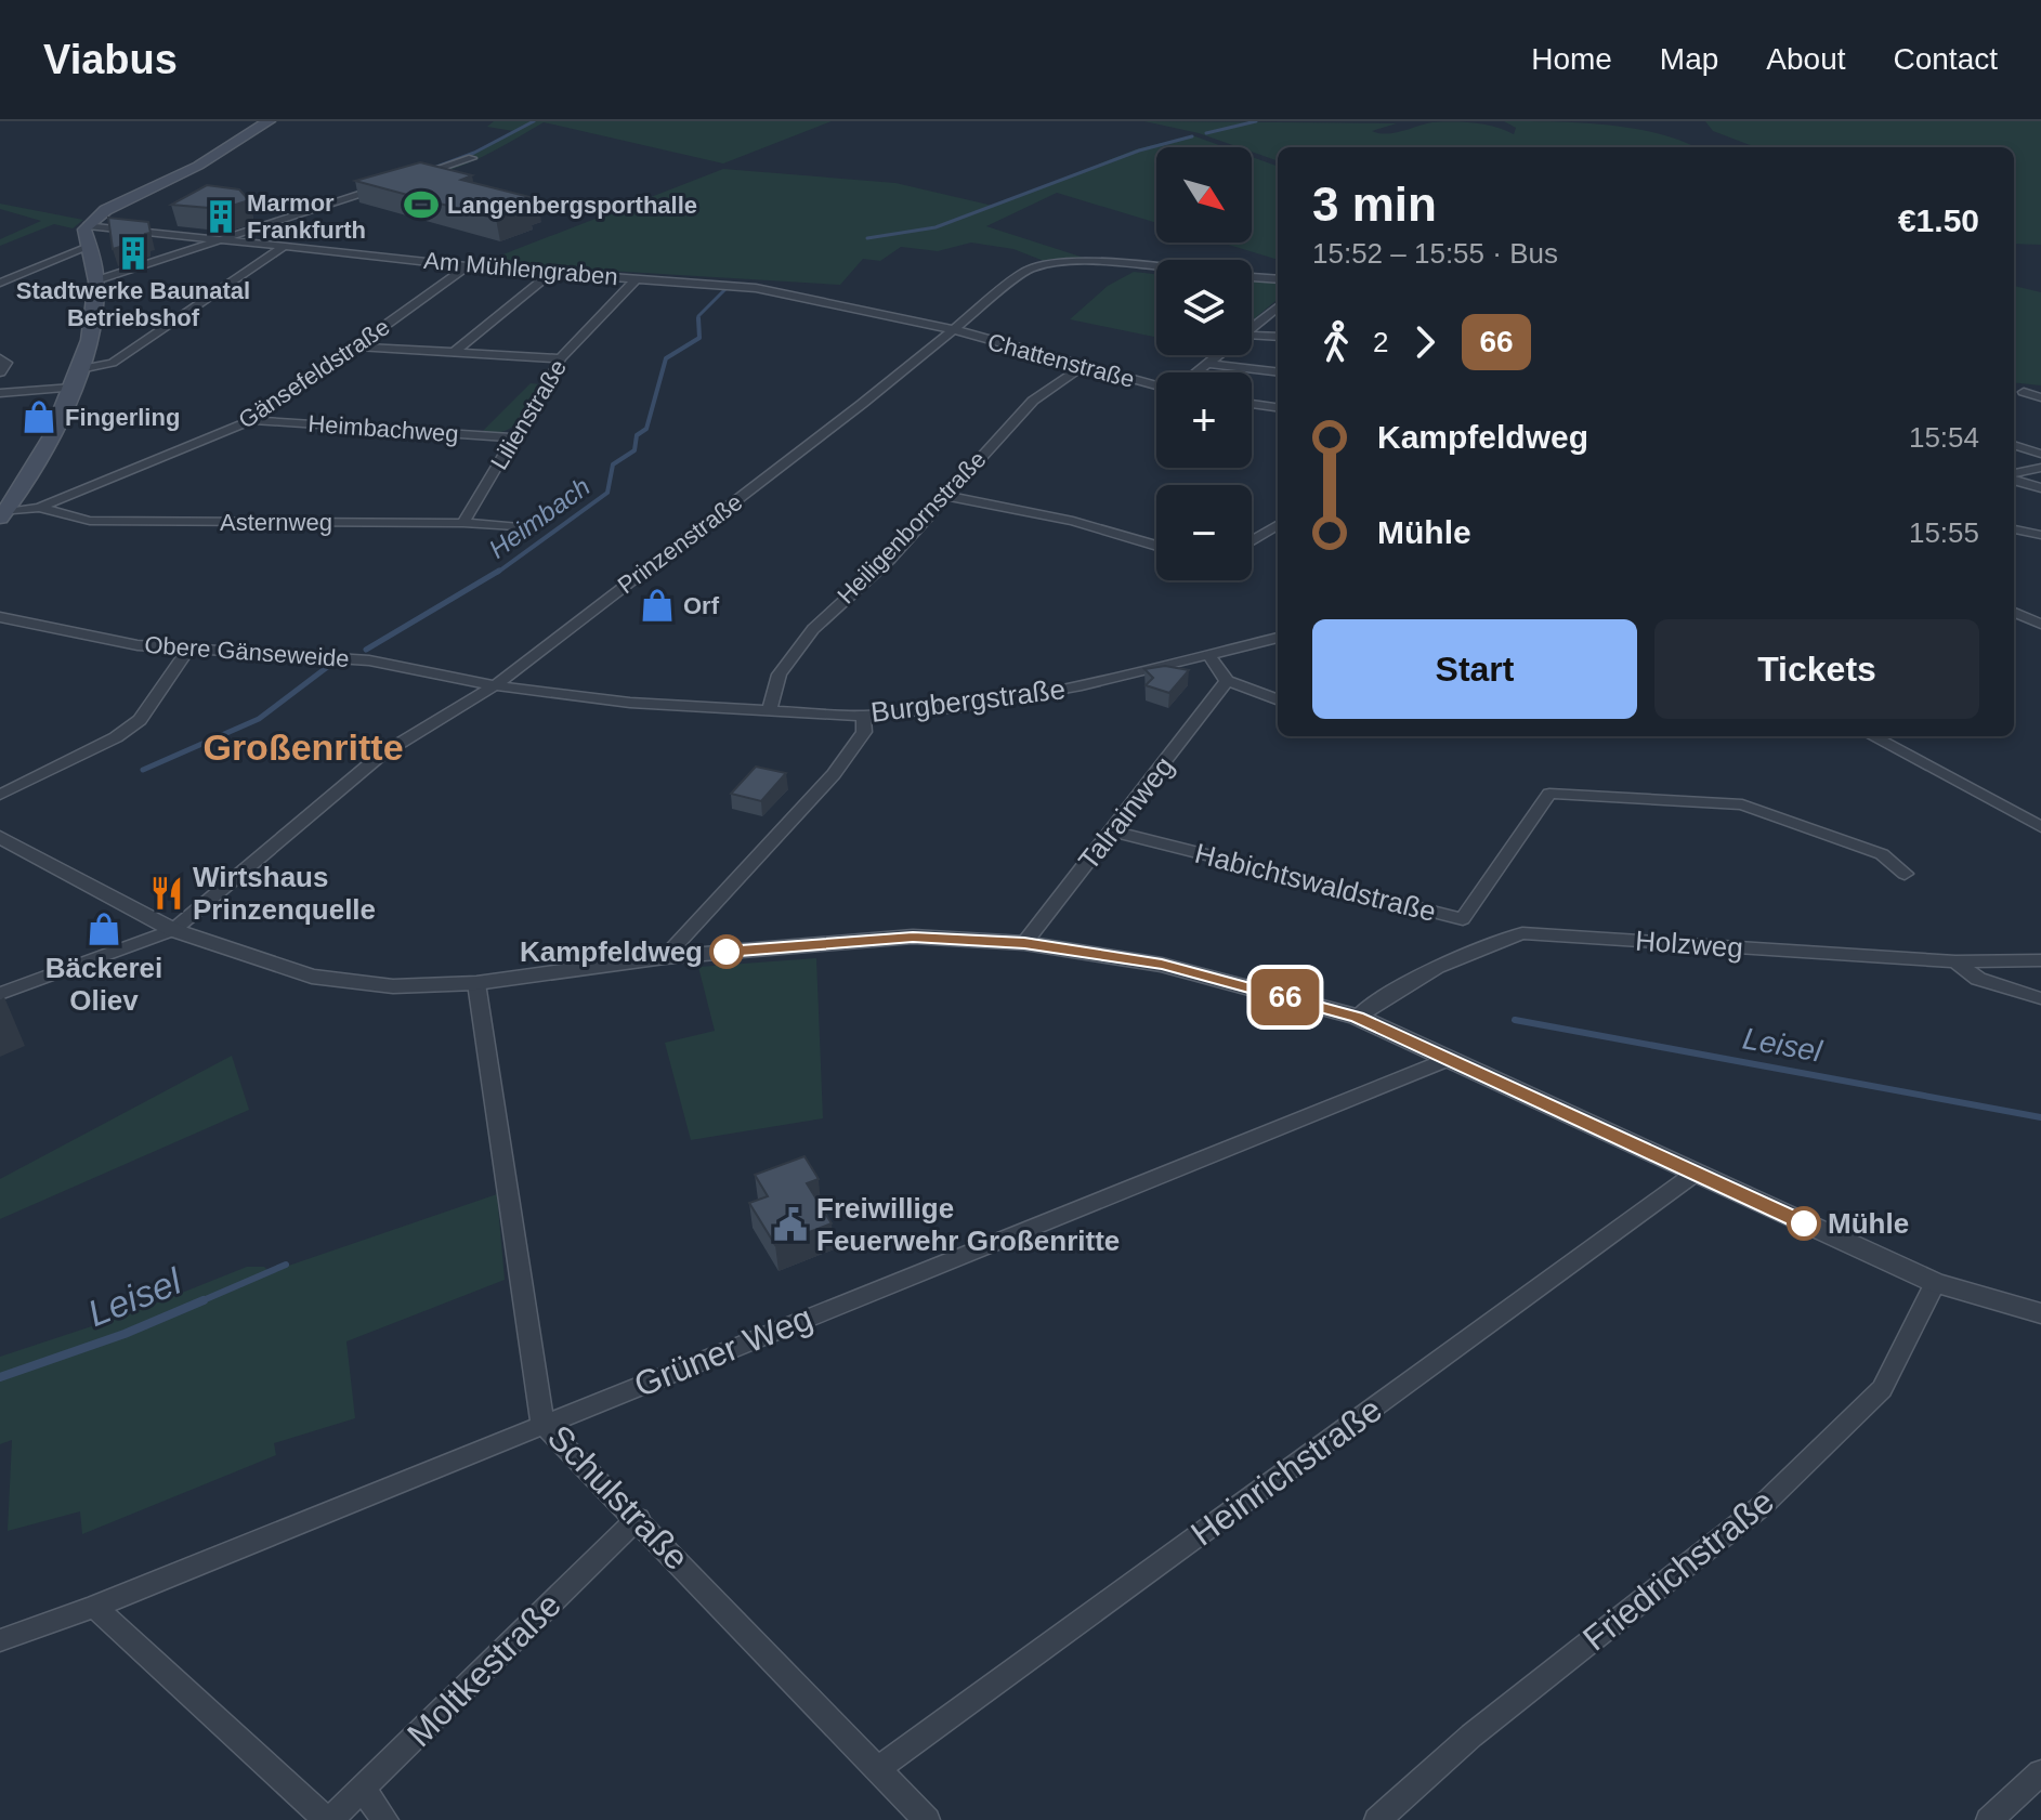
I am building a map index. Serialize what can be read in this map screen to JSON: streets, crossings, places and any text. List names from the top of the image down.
{
  "streets": {
    "street": [
      "Am Mühlengraben",
      "Chattenstraße",
      "Gänsefeldstraße",
      "Lilienstraße",
      "Heimbachweg",
      "Asternweg",
      "Heiligenbornstraße",
      "Prinzenstraße",
      "Obere Gänseweide",
      "Burgbergstraße",
      "Talrainweg",
      "Habichtswaldstraße",
      "Holzweg",
      "Grüner Weg",
      "Heinrichstraße",
      "Schulstraße",
      "Friedrichstraße",
      "Moltkestraße"
    ]
  },
  "crossings": [
    ["Am Mühlengraben", "Chattenstraße"],
    ["Am Mühlengraben", "Gänsefeldstraße"],
    ["Am Mühlengraben", "Lilienstraße"],
    ["Am Mühlengraben", "Prinzenstraße"],
    ["Chattenstraße", "Heiligenbornstraße"],
    ["Chattenstraße", "Prinzenstraße"],
    ["Gänsefeldstraße", "Heimbachweg"],
    ["Gänsefeldstraße", "Asternweg"],
    ["Lilienstraße", "Heimbachweg"],
    ["Lilienstraße", "Asternweg"],
    ["Heiligenbornstraße", "Burgbergstraße"],
    ["Prinzenstraße", "Obere Gänseweide"],
    ["Prinzenstraße", "Burgbergstraße"],
    ["Obere Gänseweide", "Burgbergstraße"],
    ["Talrainweg", "Habichtswaldstraße"],
    ["Grüner Weg", "Schulstraße"],
    ["Heinrichstraße", "Schulstraße"],
    ["Schulstraße", "Moltkestraße"]
  ],
  "districts": ["Großenritte"],
  "water": ["Heimbach", "Leisel"],
  "places": {
    "sports": ["Langenbergsporthalle"],
    "building": ["Marmor Frankfurth", "Stadtwerke Baunatal Betriebshof"],
    "shop": ["Fingerling", "Orf", "Bäckerei Oliev"],
    "restaurant": ["Wirtshaus Prinzenquelle"],
    "other": ["Kampfeldweg", "Mühle"],
    "public building": ["Freiwillige Feuerwehr Großenritte"]
  },
  "lines": ["bus line 66"],
  "north": "bottom right",
  "page": {
    "header": "Viabus",
    "nav": [
      "Home",
      "Map",
      "About",
      "Contact"
    ],
    "on_map": "66",
    "map_buttons": ["+", "−"],
    "heading": ["3 min", "15:52 – 15:55 · Bus", "€1.50"],
    "legs": ["2", "66"],
    "list": [
      {
        "name": "Kampfeldweg",
        "value": "15:54"
      },
      {
        "name": "Mühle",
        "value": "15:55"
      }
    ],
    "buttons": ["Start", "Tickets"]
  }
}
